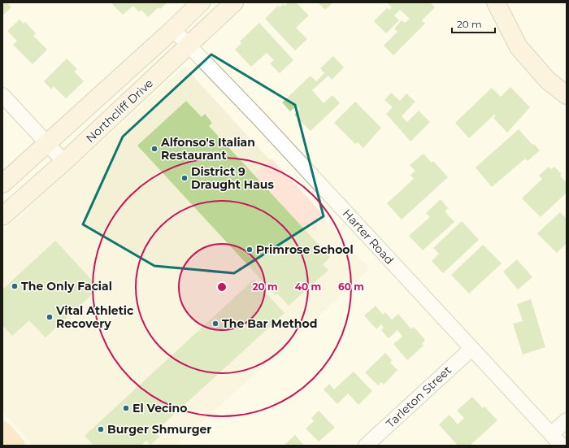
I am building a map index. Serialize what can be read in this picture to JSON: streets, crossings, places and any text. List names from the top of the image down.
{
  "streets": {
    "street": ["Northcliff Drive", "Harter Road", "Tarleton Street"]
  },
  "crossings": [
    ["Northcliff Drive", "Harter Road"],
    ["Harter Road", "Tarleton Street"]
  ],
  "places": [
    "Alfonso's Italian Restaurant",
    "District 9 Draught Haus",
    "Primrose School",
    "The Only Facial",
    "Vital Athletic Recovery",
    "The Bar Method",
    "El Vecino",
    "Burger Shmurger"
  ],
  "scale_bar": "20 m",
  "rings": ["20 m", "40 m", "60 m"]
}
